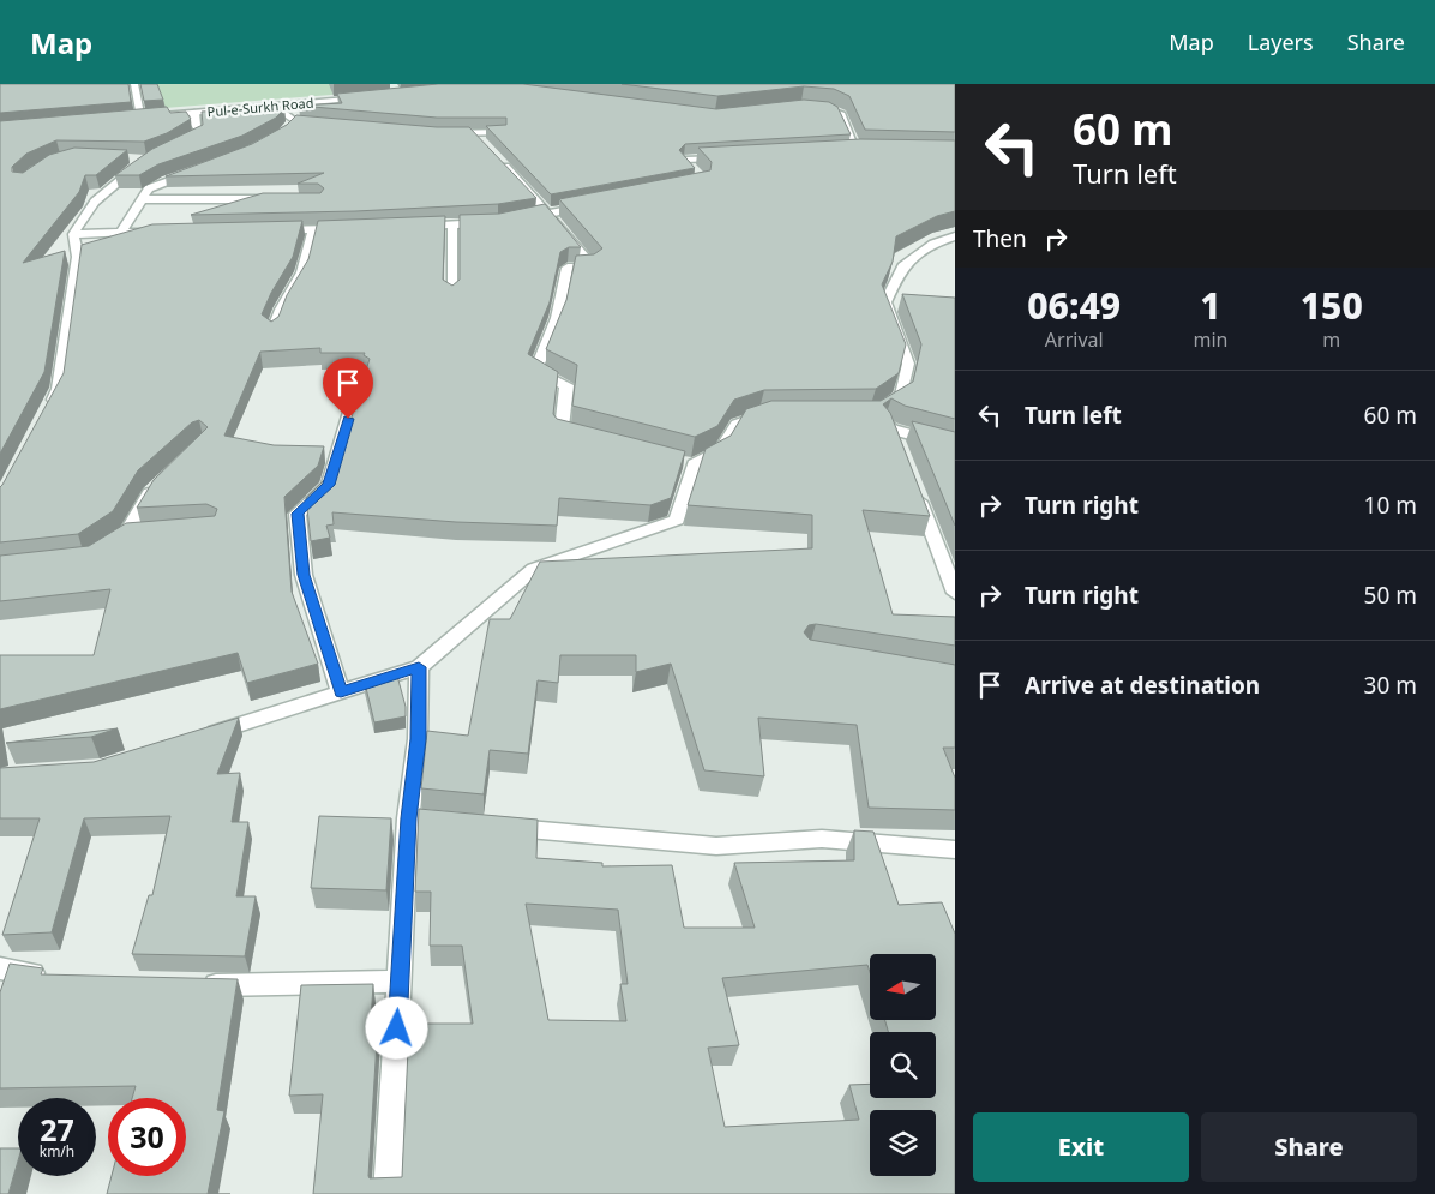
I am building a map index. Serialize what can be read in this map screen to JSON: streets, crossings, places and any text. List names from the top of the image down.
{
  "streets": {
    "street": ["Pul-e-Surkh Road"]
  },
  "north": "left",
  "page": {
    "header": "Map",
    "nav": ["Map", "Layers", "Share"],
    "turn": ["60 m", "Turn left"],
    "then": "Then",
    "eta": [
      "06:49",
      "Arrival",
      "1",
      "min",
      "150",
      "m"
    ],
    "list": [
      {
        "name": "Turn left",
        "value": "60 m"
      },
      {
        "name": "Turn right",
        "value": "10 m"
      },
      {
        "name": "Turn right",
        "value": "50 m"
      },
      {
        "name": "Arrive at destination",
        "value": "30 m"
      }
    ],
    "speed": "27 km/h",
    "limit": "30",
    "buttons": ["Exit", "Share"]
  }
}
